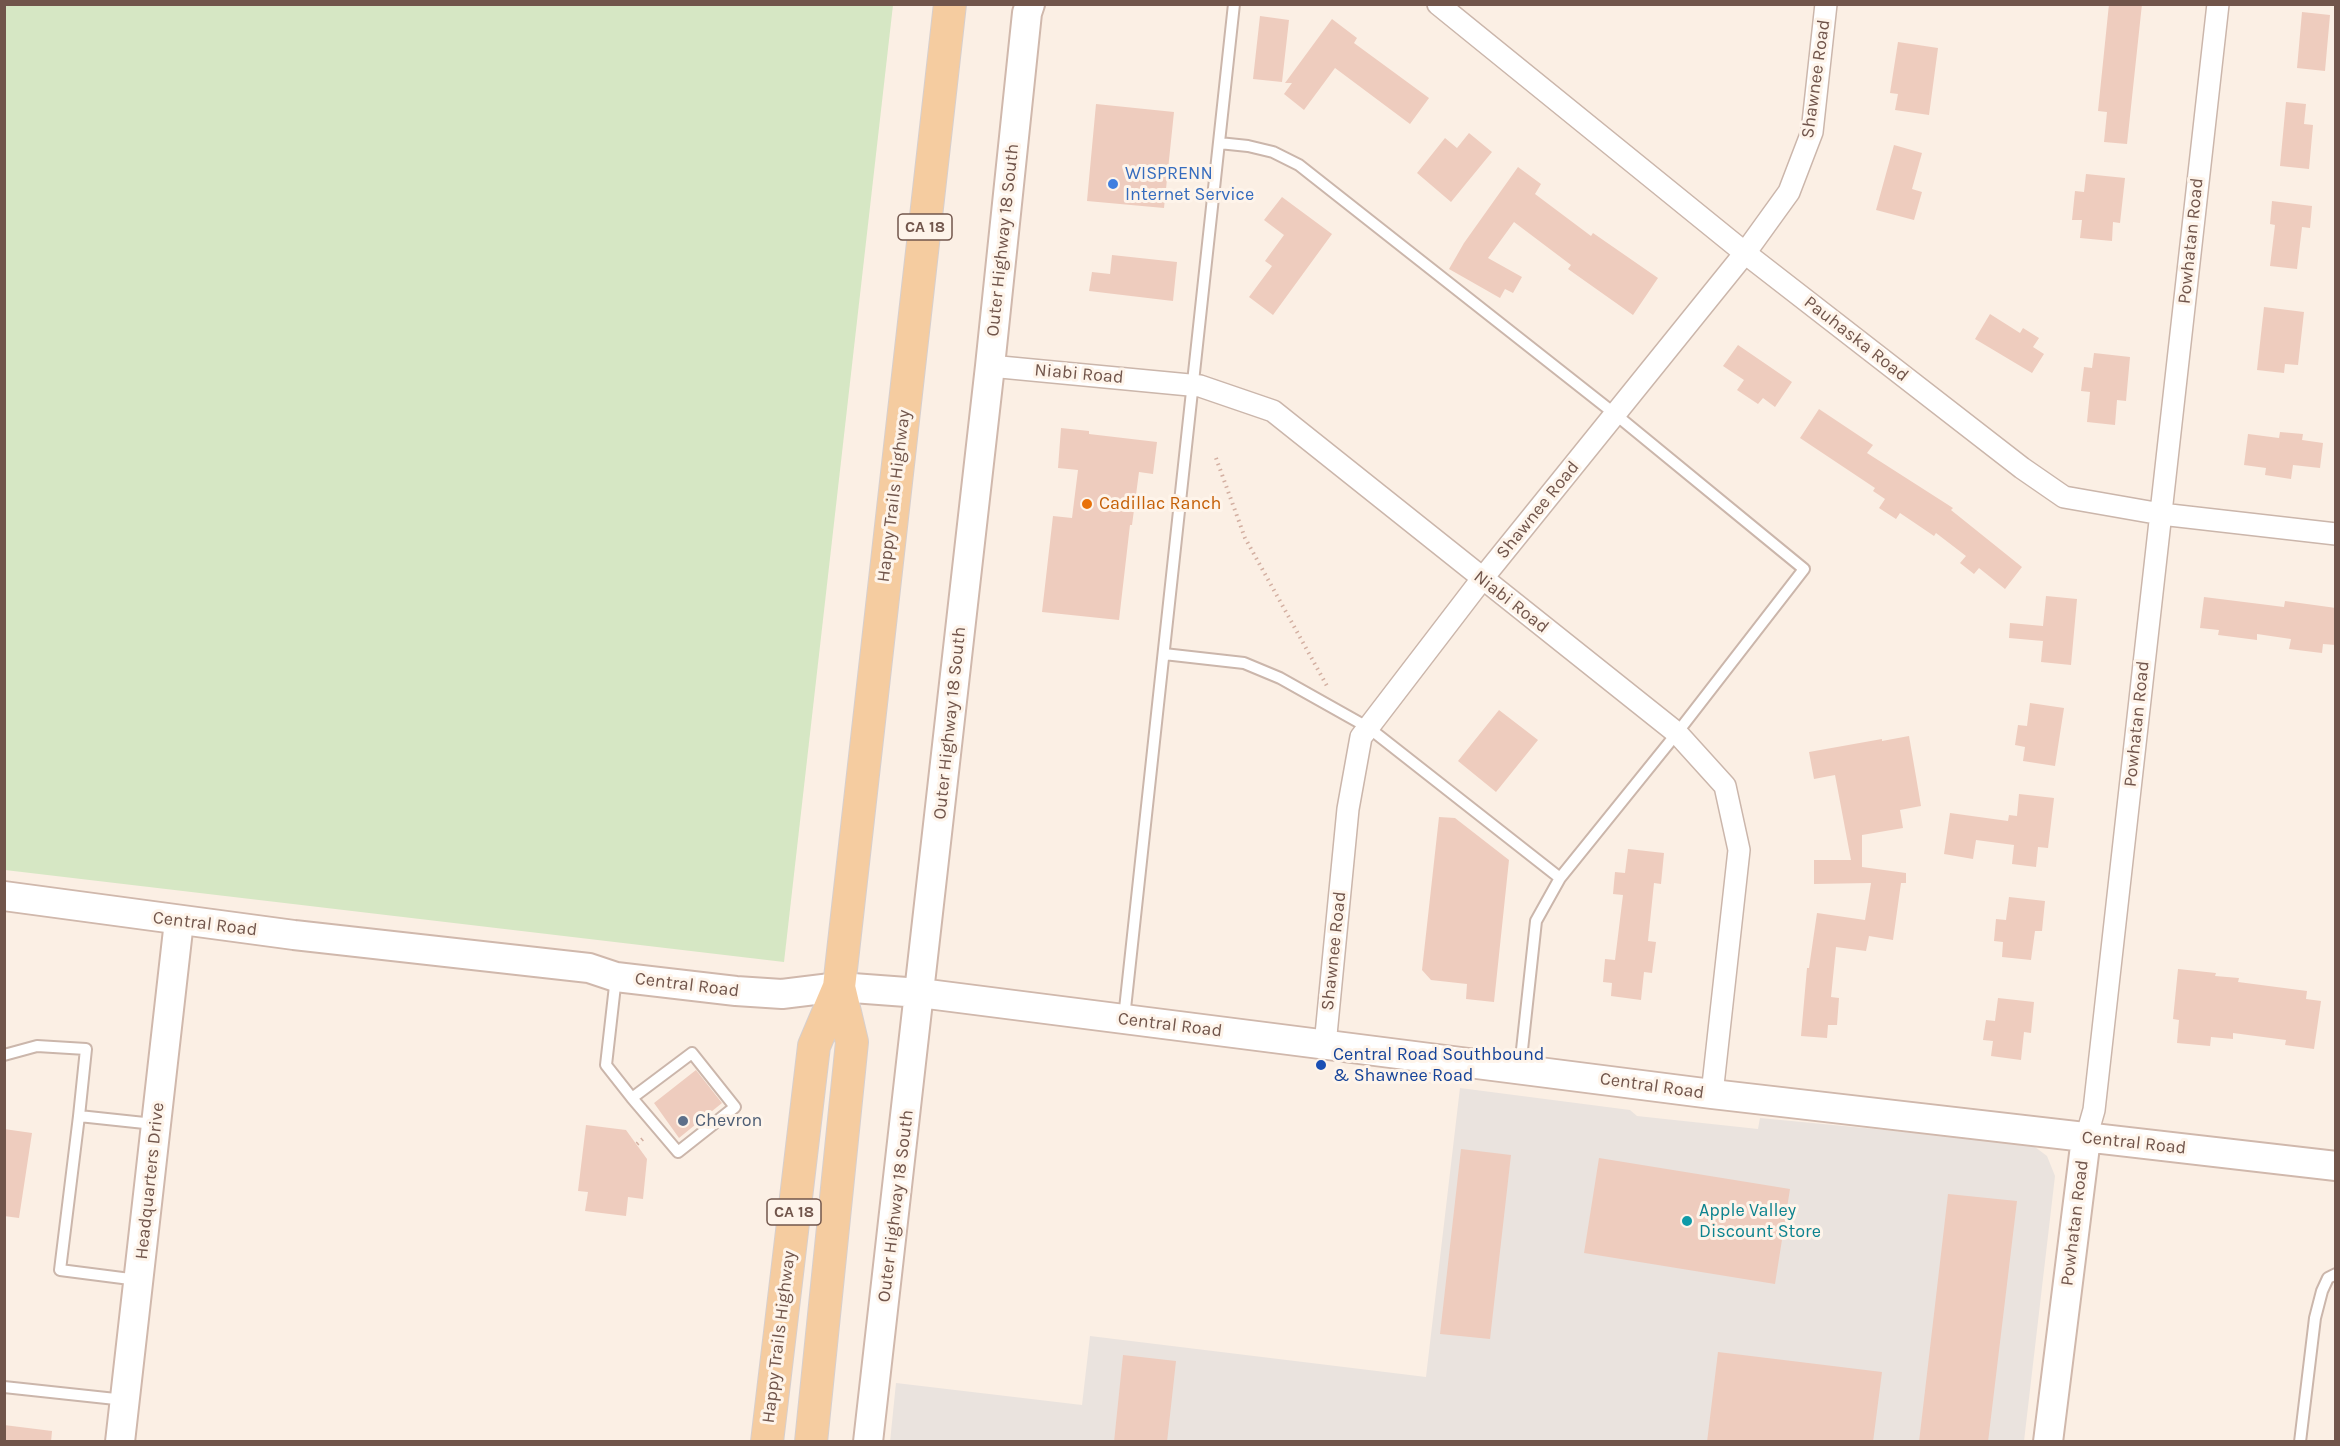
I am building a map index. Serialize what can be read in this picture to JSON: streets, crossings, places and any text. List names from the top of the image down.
{
  "streets": {
    "main road": ["CA 18", "Happy Trails Highway"],
    "street": [
      "Shawnee Road",
      "Outer Highway 18 South",
      "Powhatan Road",
      "Pauhaska Road",
      "Niabi Road",
      "Central Road",
      "Headquarters Drive"
    ]
  },
  "crossings": [
    ["Shawnee Road", "Pauhaska Road"],
    ["Shawnee Road", "Niabi Road"],
    ["Shawnee Road", "Central Road"],
    ["Outer Highway 18 South", "Niabi Road"],
    ["Outer Highway 18 South", "Central Road"],
    ["Powhatan Road", "Pauhaska Road"],
    ["Powhatan Road", "Central Road"],
    ["Niabi Road", "Central Road"],
    ["Happy Trails Highway", "Central Road"],
    ["Central Road", "Headquarters Drive"]
  ],
  "places": [
    "WISPRENN Internet Service",
    "Cadillac Ranch",
    "Central Road Southbound & Shawnee Road",
    "Chevron",
    "Apple Valley Discount Store"
  ]
}
